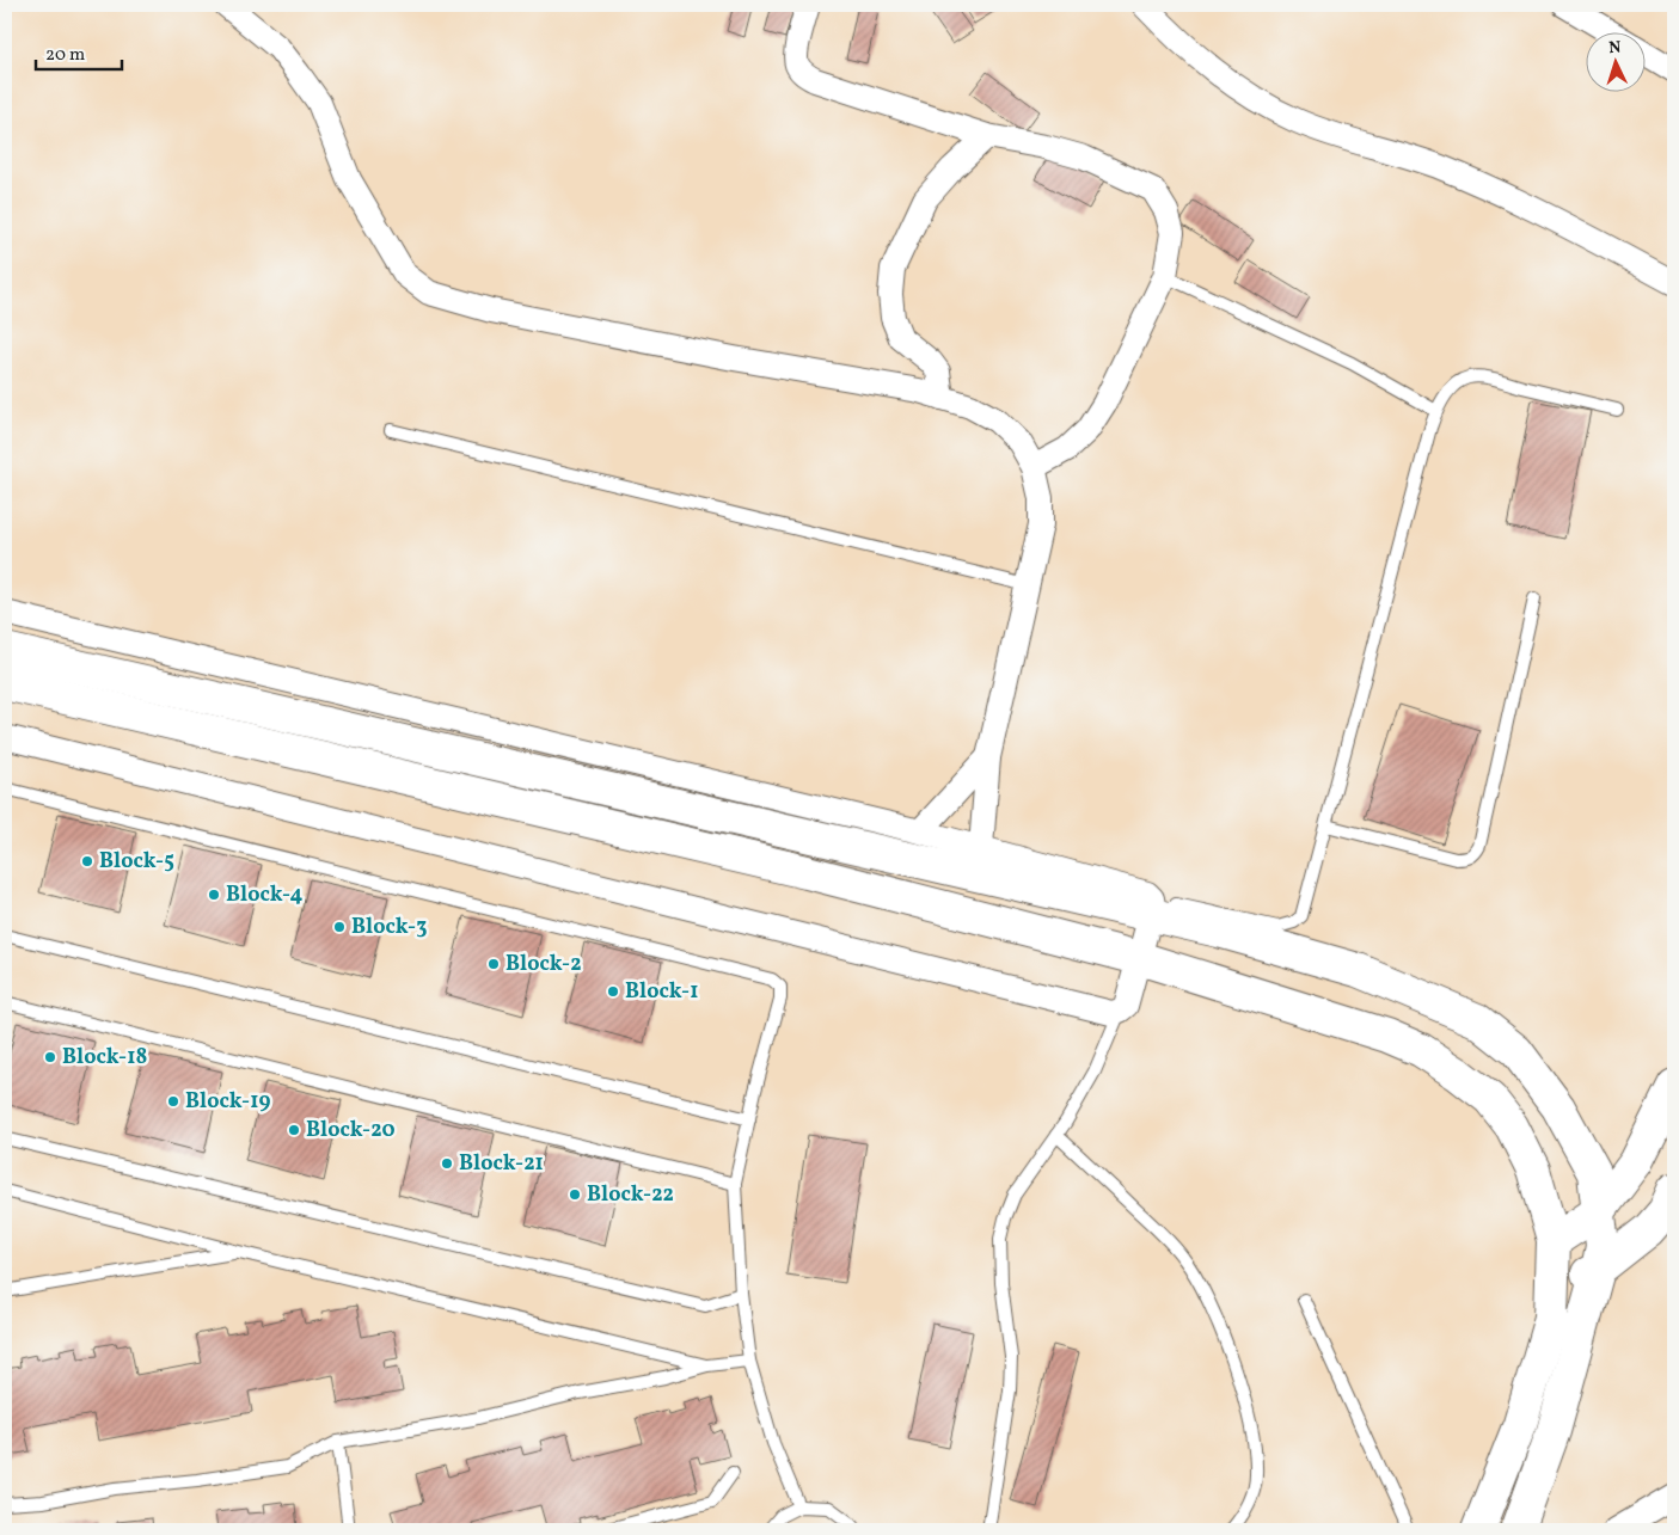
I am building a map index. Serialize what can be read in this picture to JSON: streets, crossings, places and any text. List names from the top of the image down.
{
  "places": [
    "Block-5",
    "Block-4",
    "Block-3",
    "Block-2",
    "Block-1",
    "Block-18",
    "Block-19",
    "Block-20",
    "Block-21",
    "Block-22"
  ],
  "scale_bar": "20 m",
  "north": "top"
}
